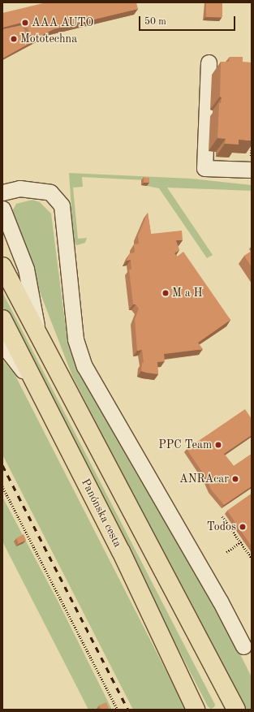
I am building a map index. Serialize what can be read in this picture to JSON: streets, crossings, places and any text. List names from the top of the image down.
{
  "streets": {
    "main road": ["Panónska cesta"]
  },
  "places": [
    "AAA AUTO",
    "Mototechna",
    "M a H",
    "PPC Team",
    "ANRAcar",
    "Todos"
  ],
  "scale_bar": "50 m"
}
